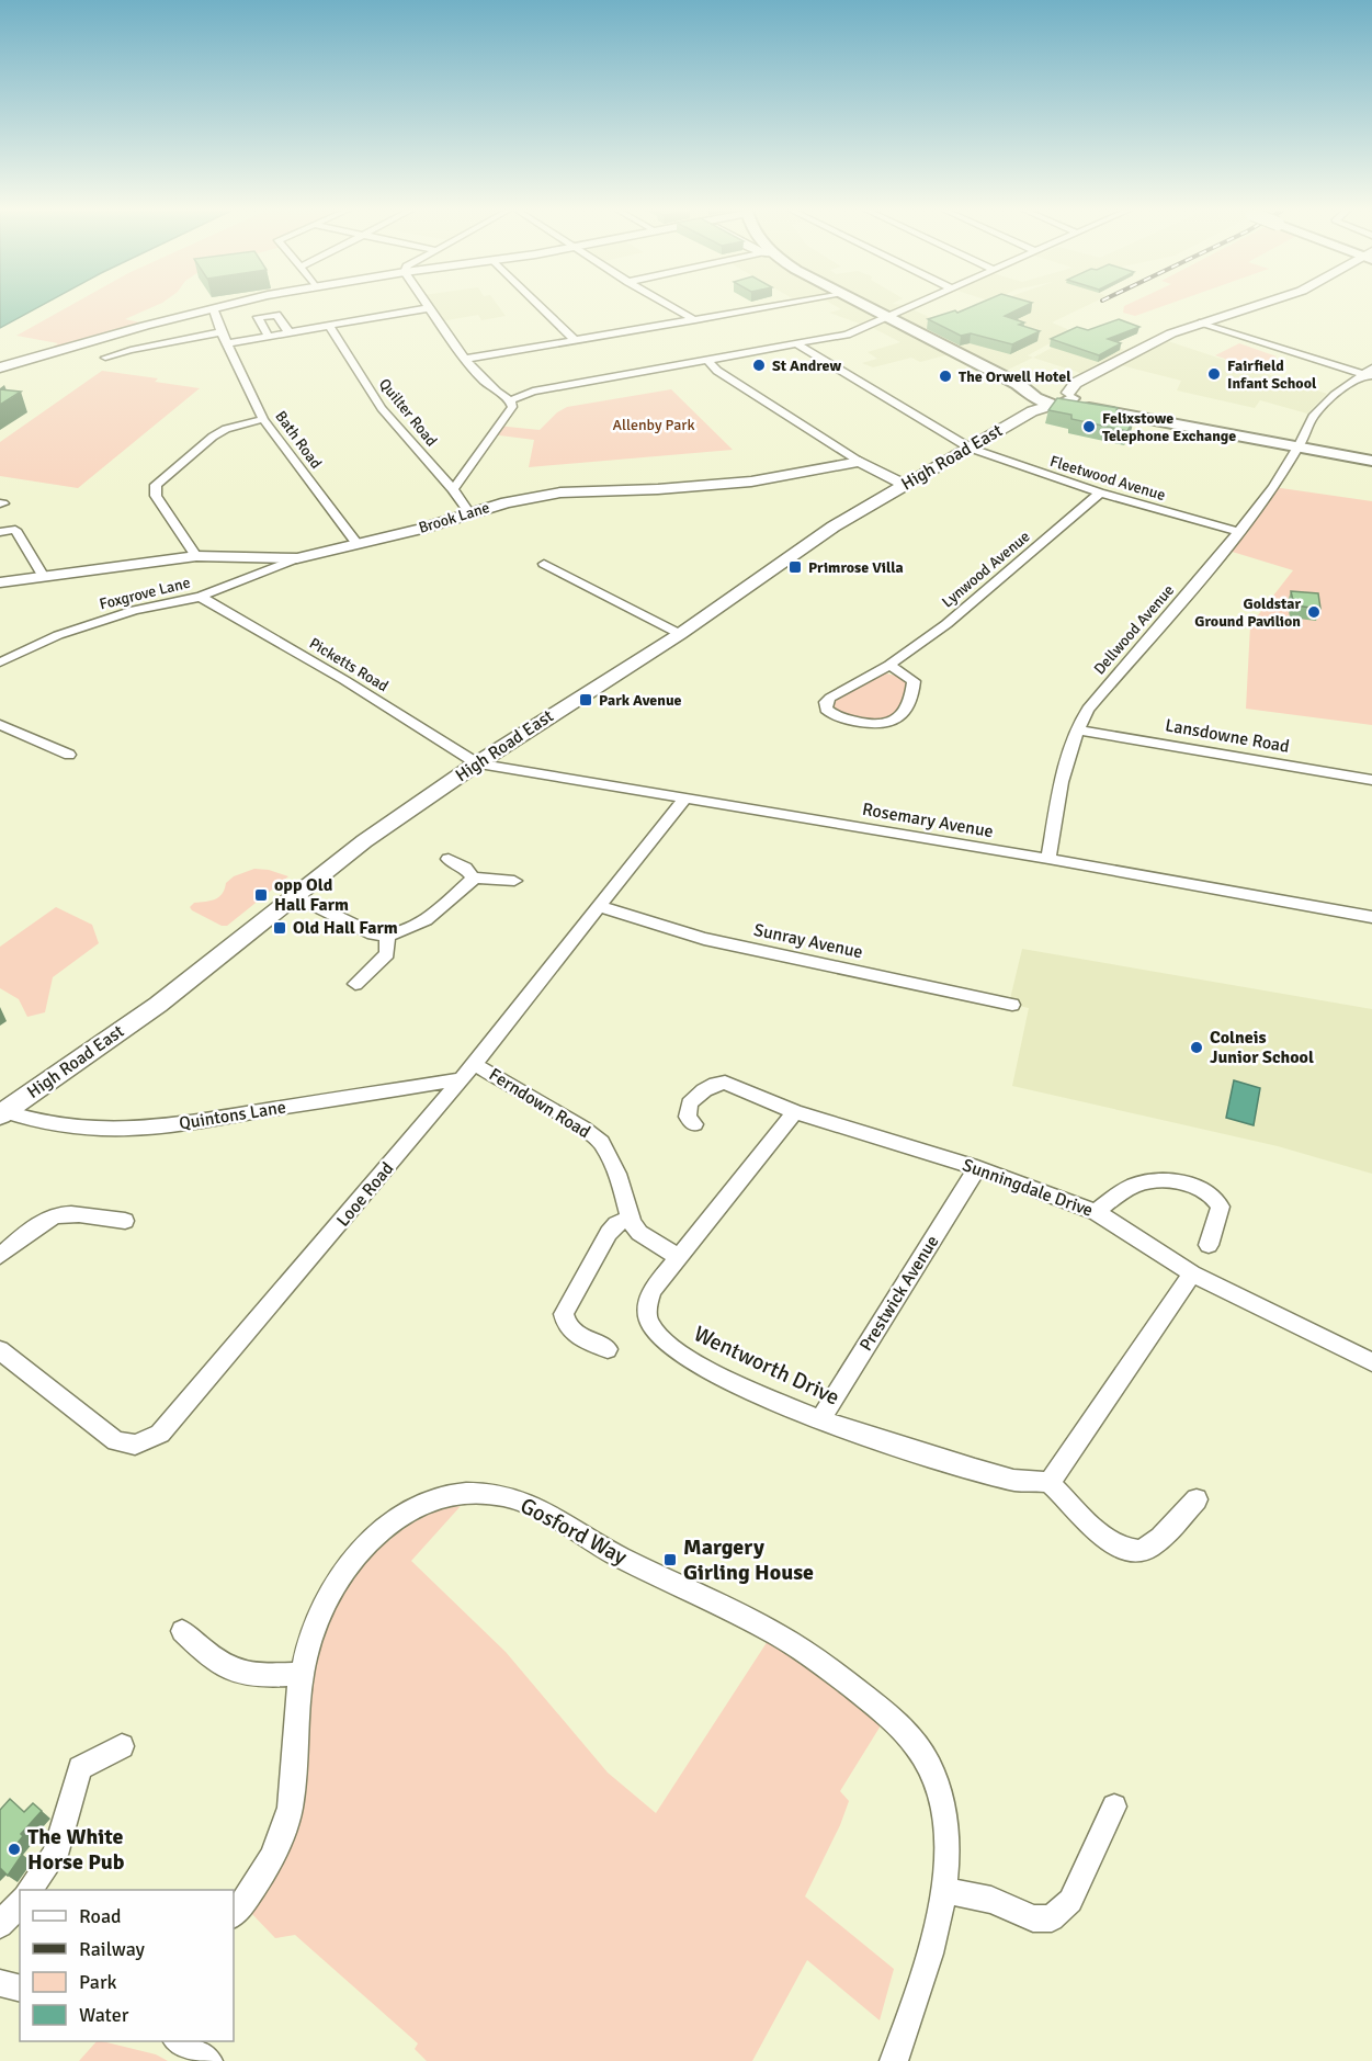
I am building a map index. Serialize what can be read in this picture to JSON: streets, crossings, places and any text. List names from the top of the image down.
{
  "streets": {
    "street": [
      "Quilter Road",
      "Bath Road",
      "High Road East",
      "Fleetwood Avenue",
      "Brook Lane",
      "Lynwood Avenue",
      "Foxgrove Lane",
      "Dellwood Avenue",
      "Picketts Road",
      "Lansdowne Road",
      "Rosemary Avenue",
      "Sunray Avenue",
      "Ferndown Road",
      "Quintons Lane",
      "Sunningdale Drive",
      "Looe Road",
      "Prestwick Avenue",
      "Wentworth Drive",
      "Gosford Way"
    ]
  },
  "crossings": [
    ["Quilter Road", "Brook Lane"],
    ["Bath Road", "Brook Lane"],
    ["High Road East", "Fleetwood Avenue"],
    ["High Road East", "Picketts Road"],
    ["High Road East", "Rosemary Avenue"],
    ["High Road East", "Quintons Lane"],
    ["Fleetwood Avenue", "Lynwood Avenue"],
    ["Fleetwood Avenue", "Dellwood Avenue"],
    ["Brook Lane", "Foxgrove Lane"],
    ["Foxgrove Lane", "Picketts Road"],
    ["Dellwood Avenue", "Lansdowne Road"],
    ["Dellwood Avenue", "Rosemary Avenue"],
    ["Picketts Road", "Rosemary Avenue"],
    ["Rosemary Avenue", "Looe Road"],
    ["Sunray Avenue", "Looe Road"],
    ["Ferndown Road", "Looe Road"],
    ["Quintons Lane", "Looe Road"],
    ["Sunningdale Drive", "Prestwick Avenue"],
    ["Sunningdale Drive", "Wentworth Drive"],
    ["Prestwick Avenue", "Wentworth Drive"]
  ],
  "parks": ["Allenby Park"],
  "places": {
    "other": [
      "St Andrew",
      "Fairfield Infant School",
      "The Orwell Hotel",
      "Felixstowe Telephone Exchange",
      "Goldstar Ground Pavilion",
      "Colneis Junior School",
      "The White Horse Pub"
    ],
    "transit": [
      "Primrose Villa",
      "Park Avenue",
      "opp Old Hall Farm",
      "Old Hall Farm",
      "Margery Girling House"
    ]
  },
  "legend": [
    "Road",
    "Railway",
    "Park",
    "Water"
  ]
}
